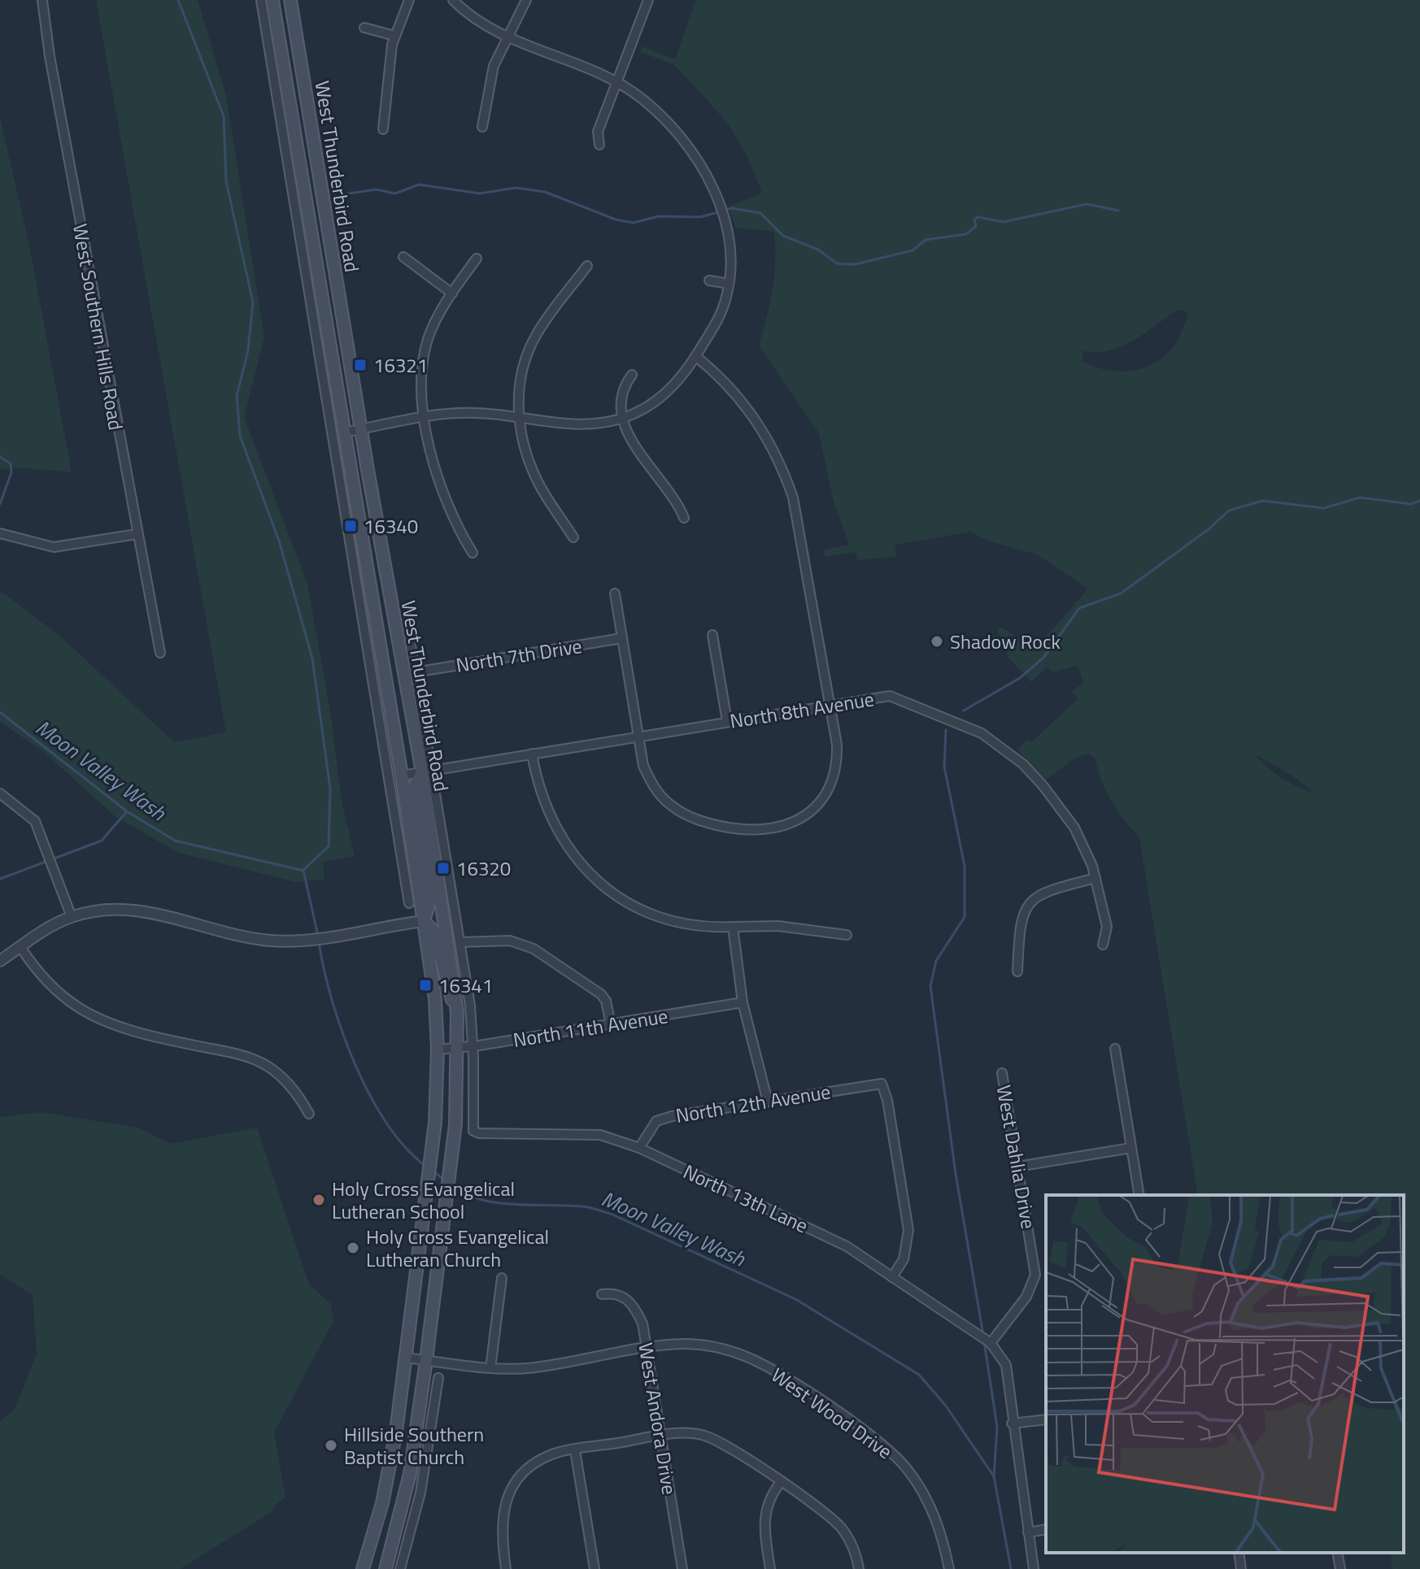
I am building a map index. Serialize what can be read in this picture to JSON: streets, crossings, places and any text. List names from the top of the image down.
{
  "streets": {
    "main road": ["West Thunderbird Road"],
    "street": [
      "West Southern Hills Road",
      "North 7th Drive",
      "North 8th Avenue",
      "North 11th Avenue",
      "North 12th Avenue",
      "West Dahlia Drive",
      "North 13th Lane",
      "West Wood Drive",
      "West Andora Drive"
    ]
  },
  "crossings": [
    ["West Thunderbird Road", "North 7th Drive"],
    ["West Thunderbird Road", "North 8th Avenue"],
    ["West Thunderbird Road", "North 11th Avenue"],
    ["West Thunderbird Road", "North 13th Lane"],
    ["West Thunderbird Road", "West Wood Drive"],
    ["North 12th Avenue", "North 13th Lane"],
    ["West Dahlia Drive", "North 13th Lane"],
    ["West Wood Drive", "West Andora Drive"]
  ],
  "water": ["Moon Valley Wash"],
  "places": {
    "transit": [
      "16321",
      "16340",
      "16320",
      "16341"
    ],
    "other": [
      "Shadow Rock",
      "Holy Cross Evangelical Lutheran School",
      "Holy Cross Evangelical Lutheran Church",
      "Hillside Southern Baptist Church"
    ]
  }
}
